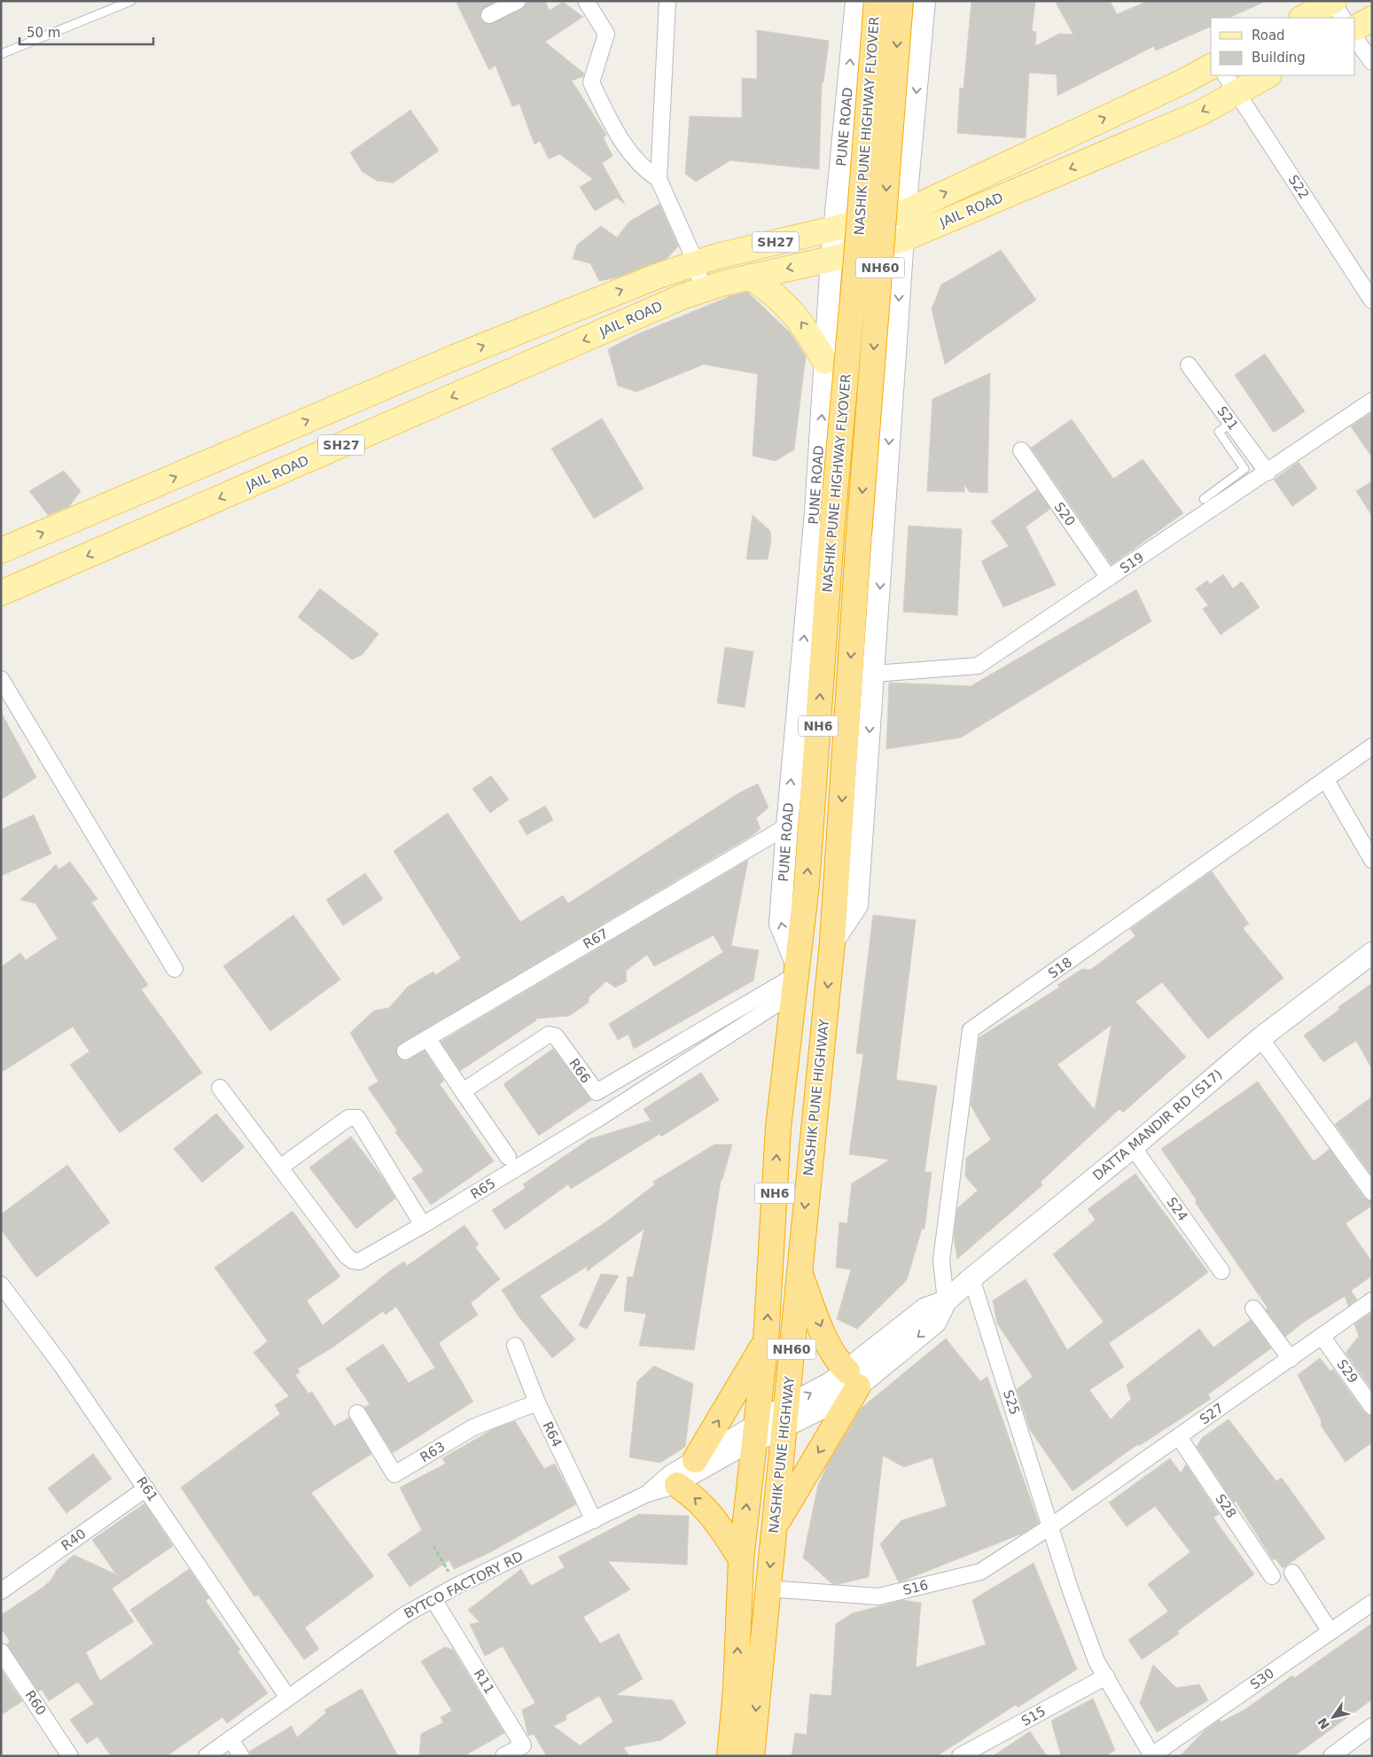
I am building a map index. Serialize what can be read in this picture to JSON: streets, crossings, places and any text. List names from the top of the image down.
{
  "streets": {
    "highway": [
      "NASHIK PUNE HIGHWAY FLYOVER",
      "NH60",
      "NH6",
      "NASHIK PUNE HIGHWAY"
    ],
    "main road": [
      "PUNE ROAD",
      "JAIL ROAD",
      "SH27",
      "DATTA MANDIR RD (S17)"
    ],
    "street": [
      "S22",
      "S21",
      "S20",
      "S19",
      "R67",
      "S18",
      "R66",
      "R65",
      "S24",
      "S29",
      "S25",
      "S27",
      "R64",
      "R63",
      "R61",
      "S28",
      "R40",
      "BYTCO FACTORY RD",
      "S16",
      "S30",
      "R11",
      "R60",
      "S15"
    ]
  },
  "crossings": [
    ["NASHIK PUNE HIGHWAY FLYOVER", "PUNE ROAD"],
    ["NASHIK PUNE HIGHWAY FLYOVER", "NH6"],
    ["NASHIK PUNE HIGHWAY FLYOVER", "R66"],
    ["NASHIK PUNE HIGHWAY FLYOVER", "NASHIK PUNE HIGHWAY"],
    ["NASHIK PUNE HIGHWAY FLYOVER", "R65"],
    ["PUNE ROAD", "JAIL ROAD"],
    ["PUNE ROAD", "NH6"],
    ["PUNE ROAD", "R67"],
    ["PUNE ROAD", "R66"],
    ["PUNE ROAD", "R65"],
    ["S22", "JAIL ROAD"],
    ["S21", "S19"],
    ["S20", "S19"],
    ["NH6", "R66"],
    ["NH6", "DATTA MANDIR RD (S17)"],
    ["NH6", "R65"],
    ["NH6", "BYTCO FACTORY RD"],
    ["S18", "DATTA MANDIR RD (S17)"],
    ["R66", "R65"],
    ["NASHIK PUNE HIGHWAY", "DATTA MANDIR RD (S17)"],
    ["NASHIK PUNE HIGHWAY", "S16"],
    ["DATTA MANDIR RD (S17)", "S24"],
    ["DATTA MANDIR RD (S17)", "S25"],
    ["DATTA MANDIR RD (S17)", "BYTCO FACTORY RD"],
    ["S29", "S27"],
    ["S25", "S27"],
    ["S25", "S16"],
    ["S25", "S30"],
    ["S25", "S15"],
    ["S27", "S28"],
    ["S27", "S16"],
    ["R64", "R63"],
    ["R64", "BYTCO FACTORY RD"],
    ["R61", "R40"],
    ["R61", "BYTCO FACTORY RD"],
    ["BYTCO FACTORY RD", "R11"]
  ],
  "legend": ["Road", "Building"],
  "scale_bar": "50 m",
  "north": "bottom left"
}
